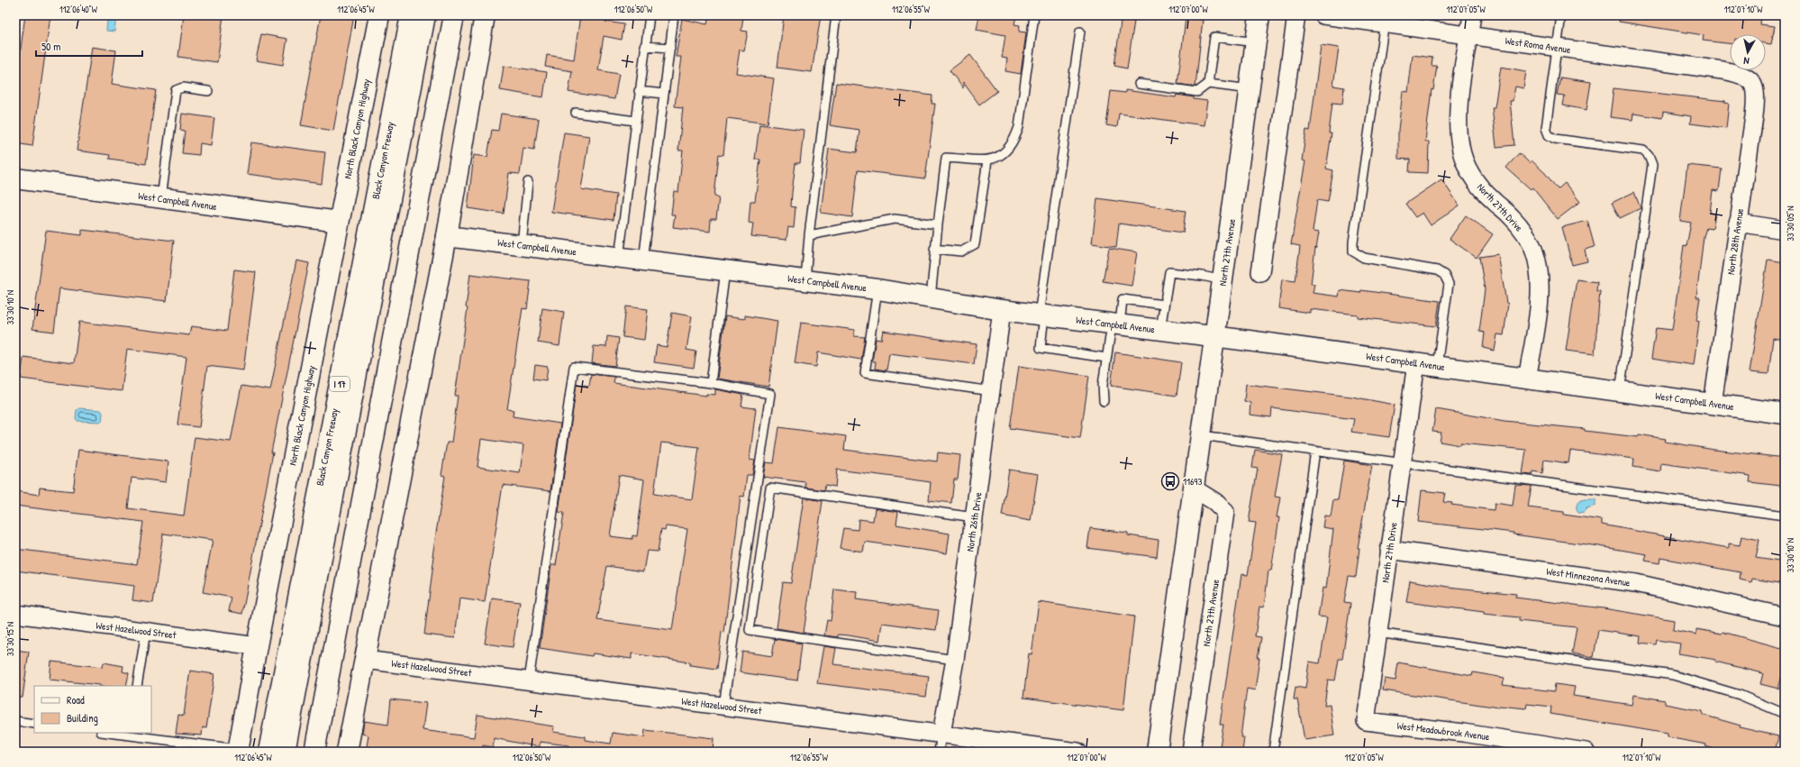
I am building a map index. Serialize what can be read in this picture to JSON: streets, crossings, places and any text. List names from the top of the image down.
{
  "streets": {
    "main road": [
      "North Black Canyon Highway",
      "Black Canyon Freeway",
      "West Campbell Avenue",
      "North 27th Avenue",
      "I 17"
    ],
    "street": [
      "West Roma Avenue",
      "North 27th Drive",
      "North 28th Avenue",
      "North 26th Drive",
      "West Minnezona Avenue",
      "West Hazelwood Street",
      "West Meadowbrook Avenue"
    ]
  },
  "crossings": [
    ["West Roma Avenue", "North 27th Drive"],
    ["West Roma Avenue", "North 28th Avenue"],
    ["North Black Canyon Highway", "West Campbell Avenue"],
    ["North Black Canyon Highway", "West Hazelwood Street"],
    ["West Campbell Avenue", "North 27th Drive"],
    ["West Campbell Avenue", "North 28th Avenue"],
    ["West Campbell Avenue", "North 27th Avenue"],
    ["West Campbell Avenue", "North 26th Drive"],
    ["North 27th Drive", "West Minnezona Avenue"],
    ["North 27th Drive", "West Meadowbrook Avenue"],
    ["North 26th Drive", "West Hazelwood Street"]
  ],
  "places": {
    "bus stop": ["11693"]
  },
  "legend": ["Road", "Building"],
  "scale_bar": "50 m",
  "north": "bottom",
  "coordinates": [
    "112°06'40\"W",
    "112°06'45\"W",
    "112°06'50\"W",
    "112°06'55\"W",
    "112°07'00\"W",
    "112°07'05\"W",
    "112°07'10\"W",
    "33°30'05\"N",
    "33°30'10\"N",
    "33°30'15\"N"
  ]
}
